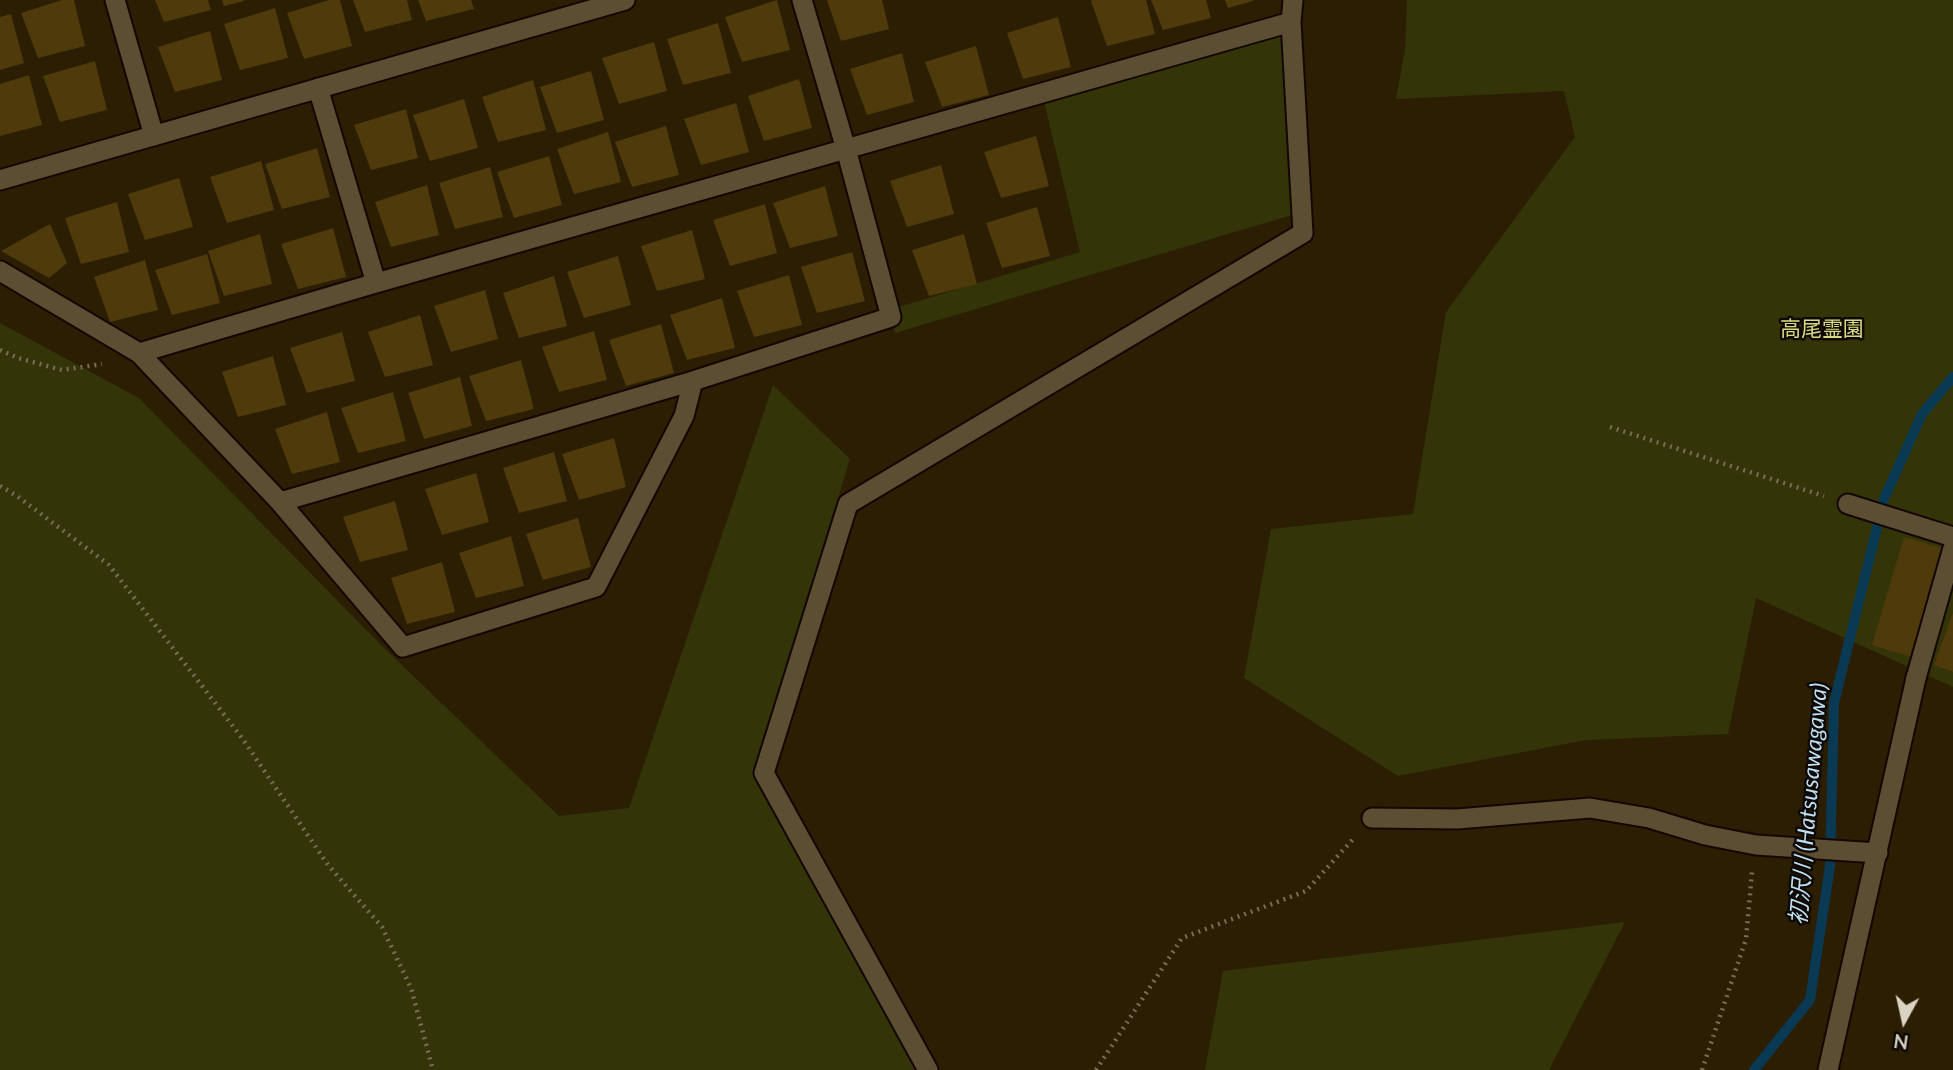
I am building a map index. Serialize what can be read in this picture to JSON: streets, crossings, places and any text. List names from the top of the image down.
{
  "water": ["初沢川 (Hatsusawagawa)"],
  "parks": ["高尾霊園"],
  "north": "bottom"
}
